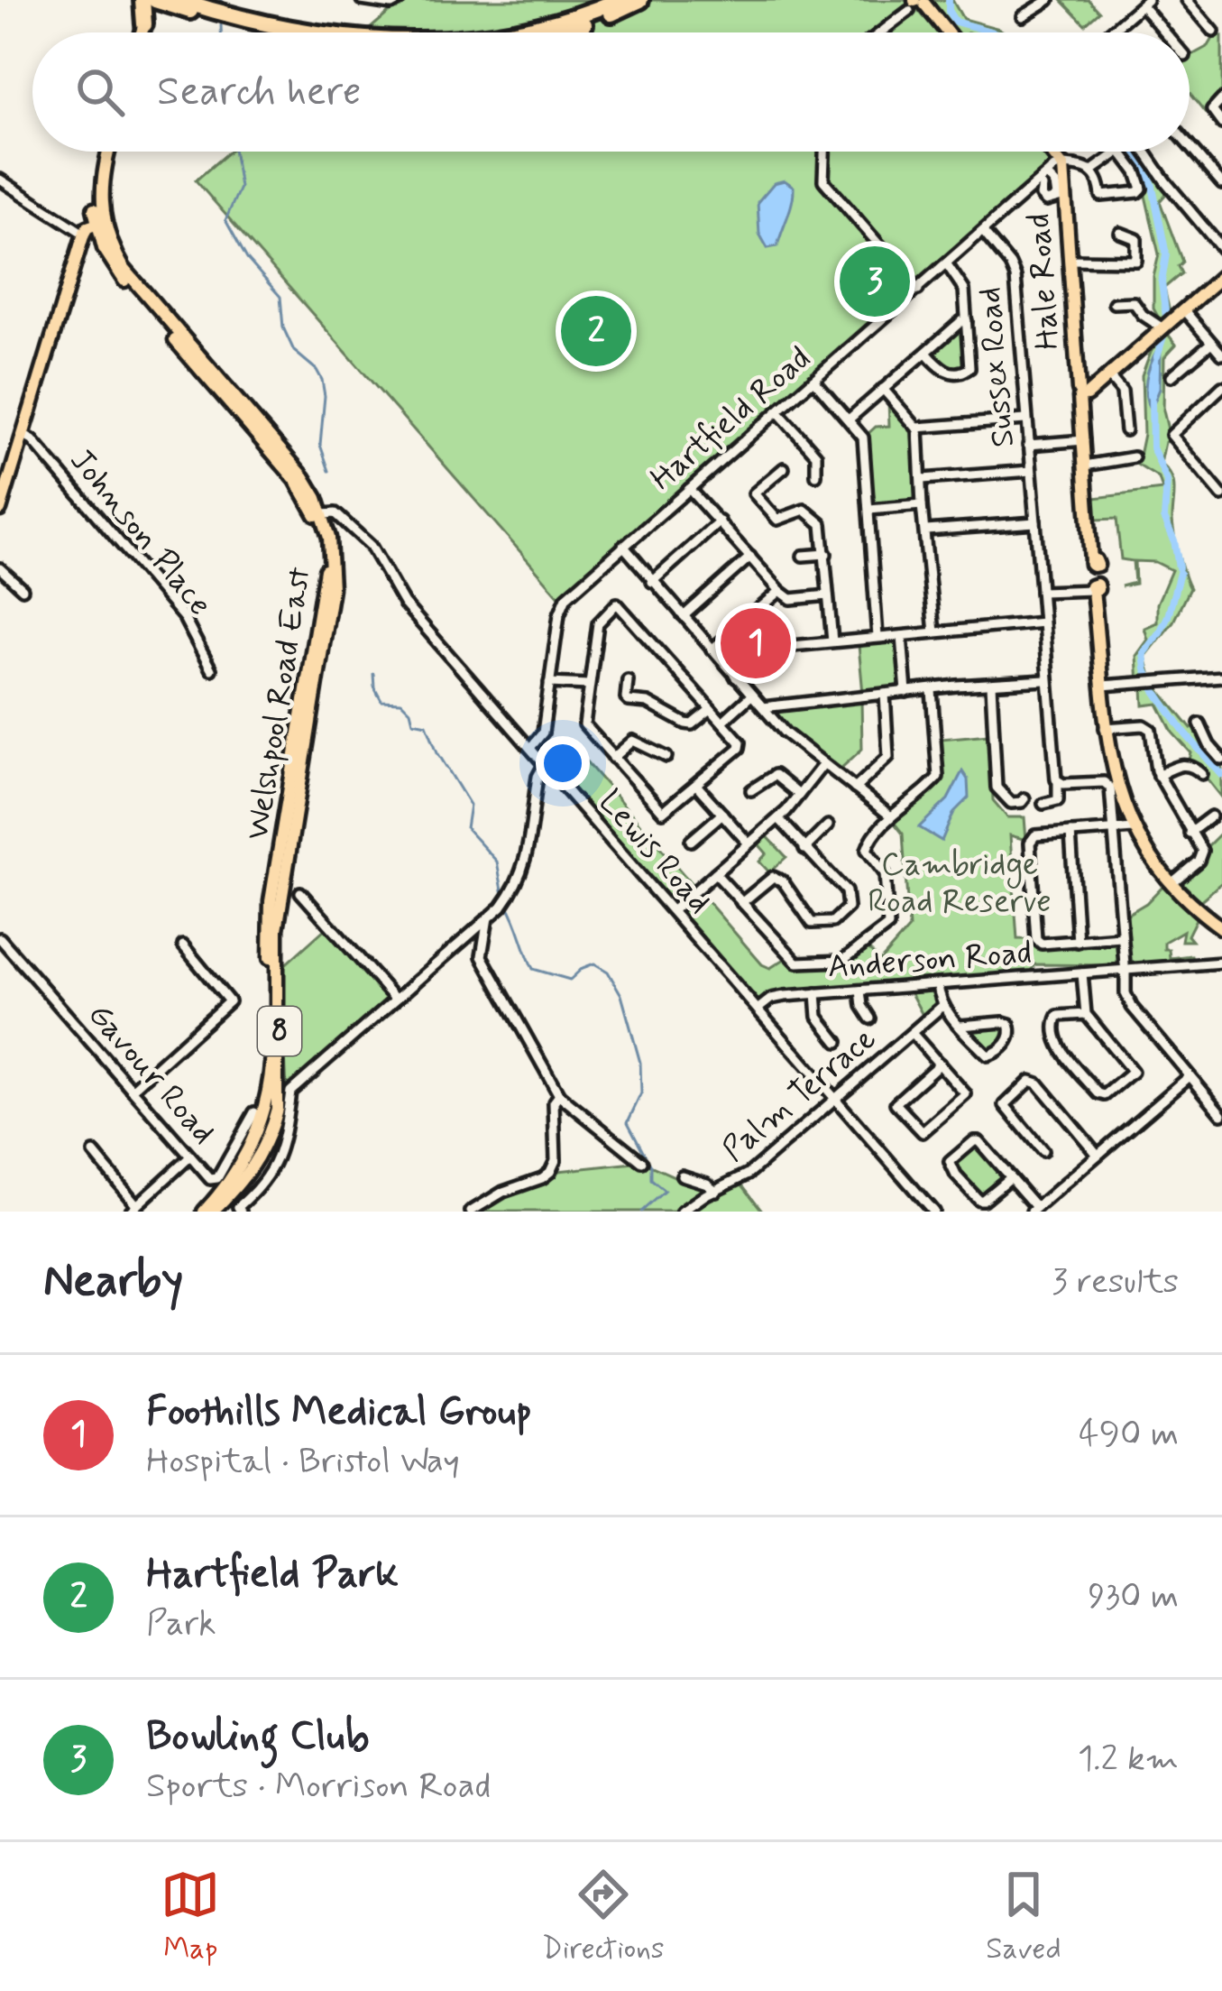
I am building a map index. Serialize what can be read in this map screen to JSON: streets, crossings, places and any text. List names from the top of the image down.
{
  "streets": {
    "main road": ["Hale Road", "Welshpool Road East", "8"],
    "street": [
      "Sussex Road",
      "Hartfield Road",
      "Johnson Place",
      "Lewis Road",
      "Anderson Road",
      "Gavour Road",
      "Palm Terrace"
    ]
  },
  "crossings": [
    ["Hale Road", "Hartfield Road"],
    ["Sussex Road", "Hartfield Road"],
    ["Hartfield Road", "Lewis Road"],
    ["Welshpool Road East", "Lewis Road"],
    ["Lewis Road", "Anderson Road"],
    ["Lewis Road", "Palm Terrace"]
  ],
  "parks": ["Cambridge Road Reserve"],
  "page": {
    "search": "Search here",
    "pins": ["3", "2", "1"],
    "heading": ["Nearby", "3 results"],
    "list": [
      {
        "mark": "1",
        "name": "Foothills Medical Group",
        "note": "Hospital · Bristol Way",
        "value": "490 m"
      },
      {
        "mark": "2",
        "name": "Hartfield Park",
        "note": "Park",
        "value": "930 m"
      },
      {
        "mark": "3",
        "name": "Bowling Club",
        "note": "Sports · Morrison Road",
        "value": "1.2 km"
      }
    ],
    "nav": ["Map", "Directions", "Saved"]
  }
}
